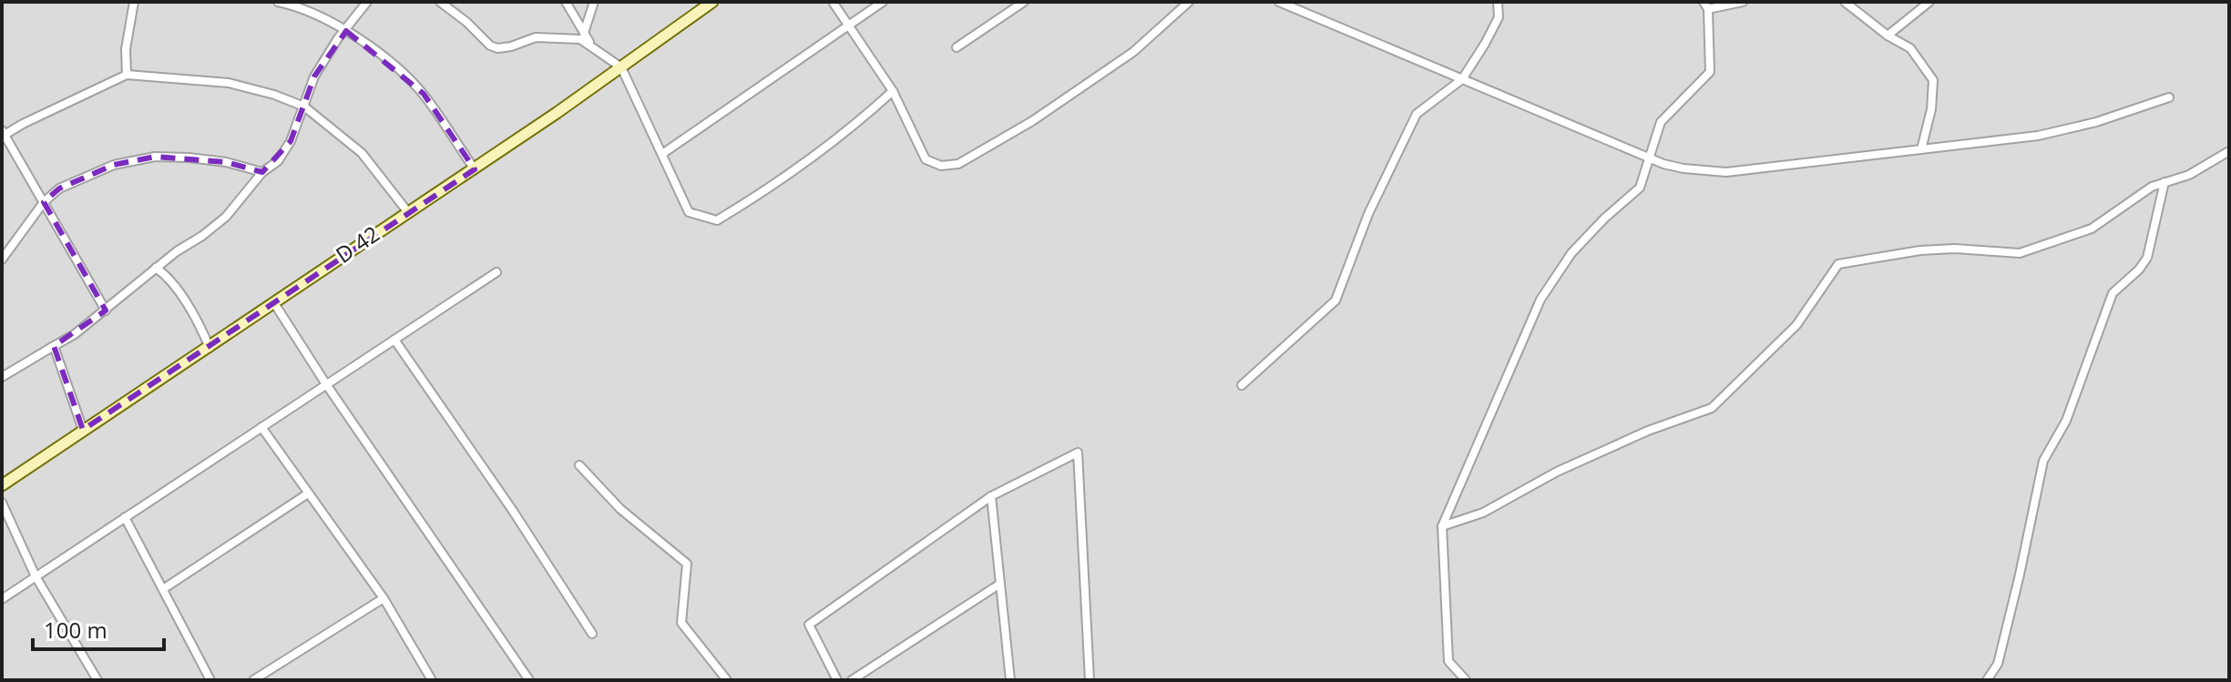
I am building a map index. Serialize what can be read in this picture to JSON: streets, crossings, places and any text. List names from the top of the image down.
{
  "streets": {
    "street": ["D 42"]
  },
  "scale_bar": "100 m"
}
